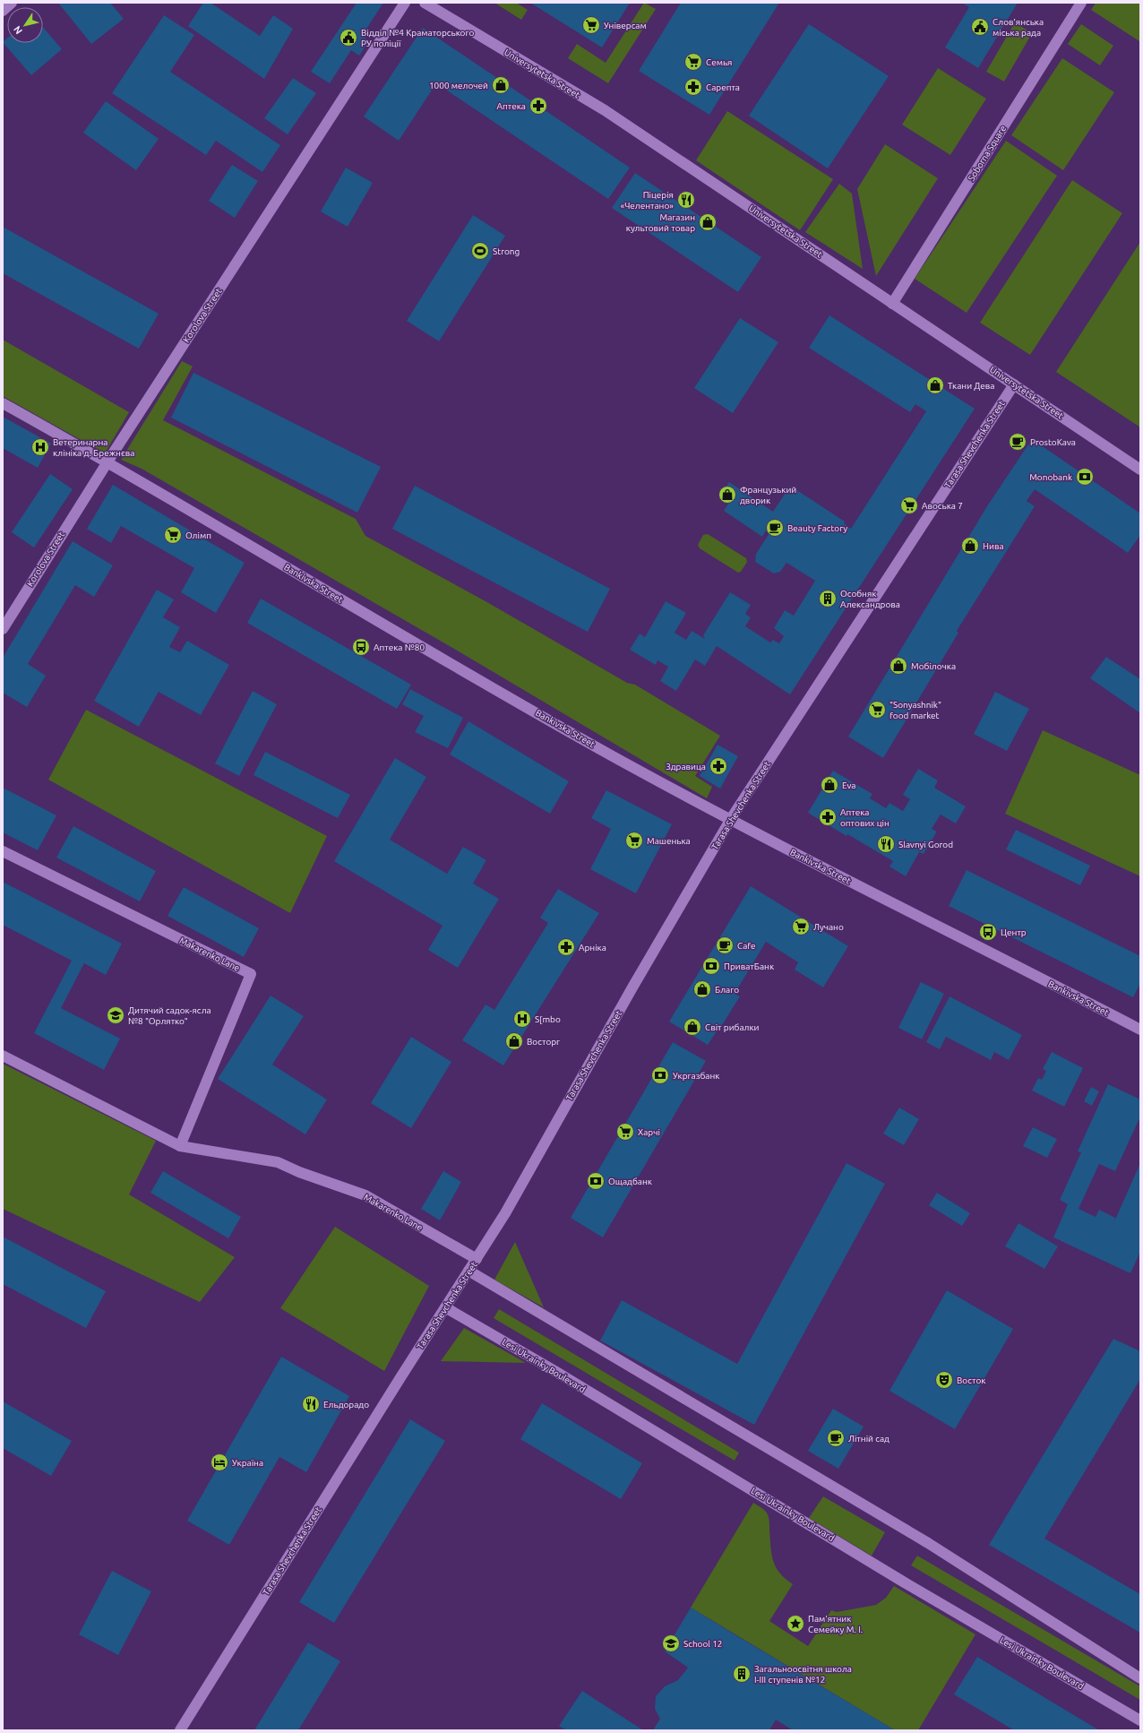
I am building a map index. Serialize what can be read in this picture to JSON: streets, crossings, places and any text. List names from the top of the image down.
{
  "streets": {
    "street": [
      "Universytetska Street",
      "Soborna Square",
      "Korolova Street",
      "Tarasa Shevchenka Street",
      "Bankivska Street",
      "Makarenko Lane",
      "Lesi Ukrainky Boulevard"
    ]
  },
  "crossings": [
    ["Universytetska Street", "Soborna Square"],
    ["Universytetska Street", "Tarasa Shevchenka Street"],
    ["Korolova Street", "Bankivska Street"],
    ["Tarasa Shevchenka Street", "Bankivska Street"],
    ["Tarasa Shevchenka Street", "Makarenko Lane"],
    ["Tarasa Shevchenka Street", "Lesi Ukrainky Boulevard"]
  ],
  "places": {
    "supermarket": [
      "Універсам",
      "Семья",
      "Авоська 7",
      "Олімп",
      "\"Sonyashnik\" food market",
      "Машенька",
      "Лучано",
      "Харчі"
    ],
    "public building": ["Слов’янська міська рада", "Вiддiл №4 Краматорського РУ поліції"],
    "shop": [
      "1000 мелочей",
      "Магазин культовий товар",
      "Ткани Дева",
      "Французький дворик",
      "Нива",
      "Мобілочка",
      "Eva",
      "Благо",
      "Світ рибалки",
      "Восторг"
    ],
    "pharmacy": [
      "Сарепта",
      "Аптека",
      "Здравица",
      "Аптека оптових цін",
      "Арніка"
    ],
    "restaurant": ["Піцерія «Челентано»", "Slavnyi Gorod", "Ельдорадо"],
    "sports": ["Strong"],
    "cafe": [
      "ProstoKava",
      "Beauty Factory",
      "Cafe",
      "Літній сад"
    ],
    "hospital": ["Ветеринарна клініка д. Брежнєва", "S[mbo"],
    "bank": [
      "Monobank",
      "ПриватБанк",
      "Укргазбанк",
      "Ощадбанк"
    ],
    "building": ["Особняк Александрова", "Загальноосвітня школа І-ІІІ ступенів №12"],
    "bus stop": ["Аптека №80", "Центр"],
    "school or university": ["Дитячий садок-ясла №8 \"Орлятко\"", "School 12"],
    "theatre": ["Восток"],
    "hotel": ["Україна"],
    "place": ["Пам'ятник Семейку М. І."]
  },
  "north": "bottom left"
}
